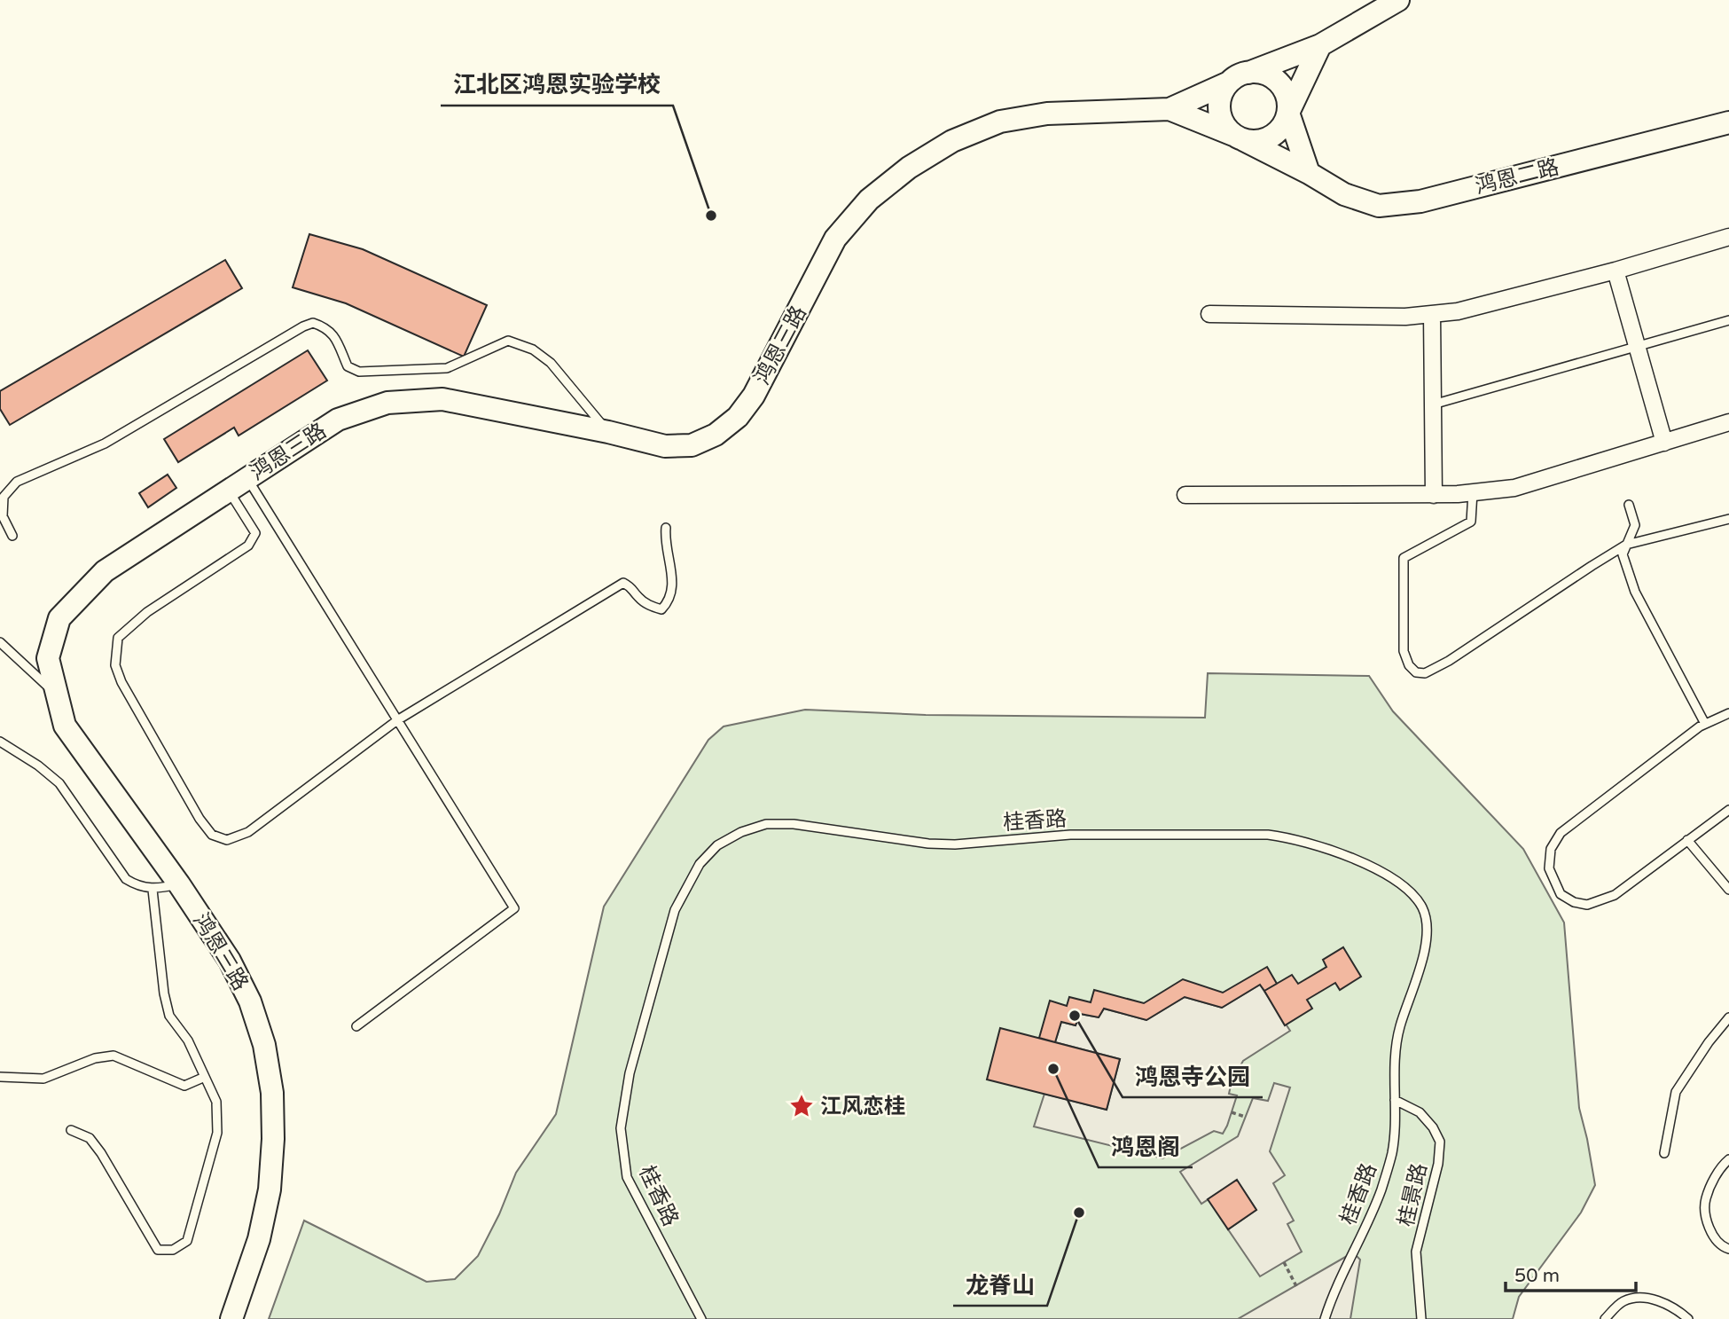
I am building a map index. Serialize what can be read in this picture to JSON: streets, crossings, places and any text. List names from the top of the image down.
{
  "streets": {
    "street": ["鸿恩二路", "鸿恩三路"],
    "lane": ["桂香路", "桂景路"]
  },
  "crossings": [
    ["鸿恩二路", "鸿恩三路"],
    ["桂香路", "桂景路"]
  ],
  "places": {
    "other": [
      "江北区鸿恩实验学校",
      "鸿恩寺公园",
      "鸿恩阁",
      "龙脊山"
    ],
    "place": ["江风恋桂"]
  },
  "scale_bar": "50 m"
}
